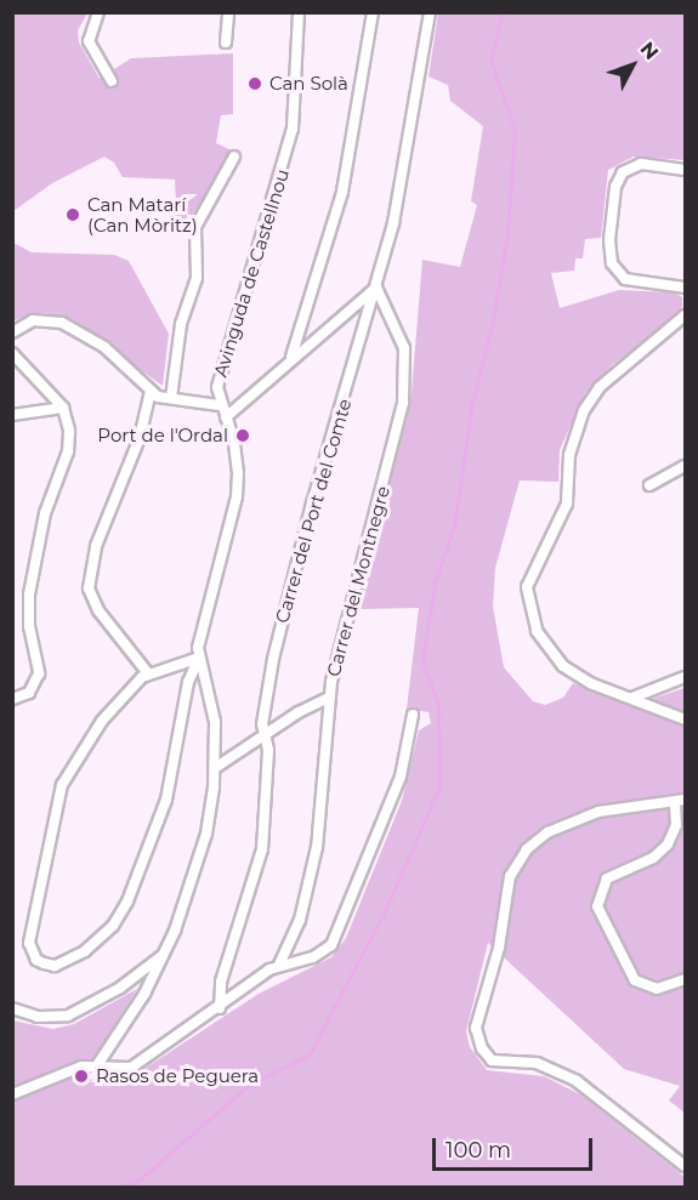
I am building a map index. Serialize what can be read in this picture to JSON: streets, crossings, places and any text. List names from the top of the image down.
{
  "streets": {
    "street": ["Avinguda de Castellnou", "Carrer del Port del Comte", "Carrer del Montnegre"]
  },
  "crossings": [
    ["Carrer del Port del Comte", "Carrer del Montnegre"]
  ],
  "places": [
    "Can Solà",
    "Can Matarí (Can Mòritz)",
    "Port de l'Ordal",
    "Rasos de Peguera"
  ],
  "scale_bar": "100 m",
  "north": "top right"
}
